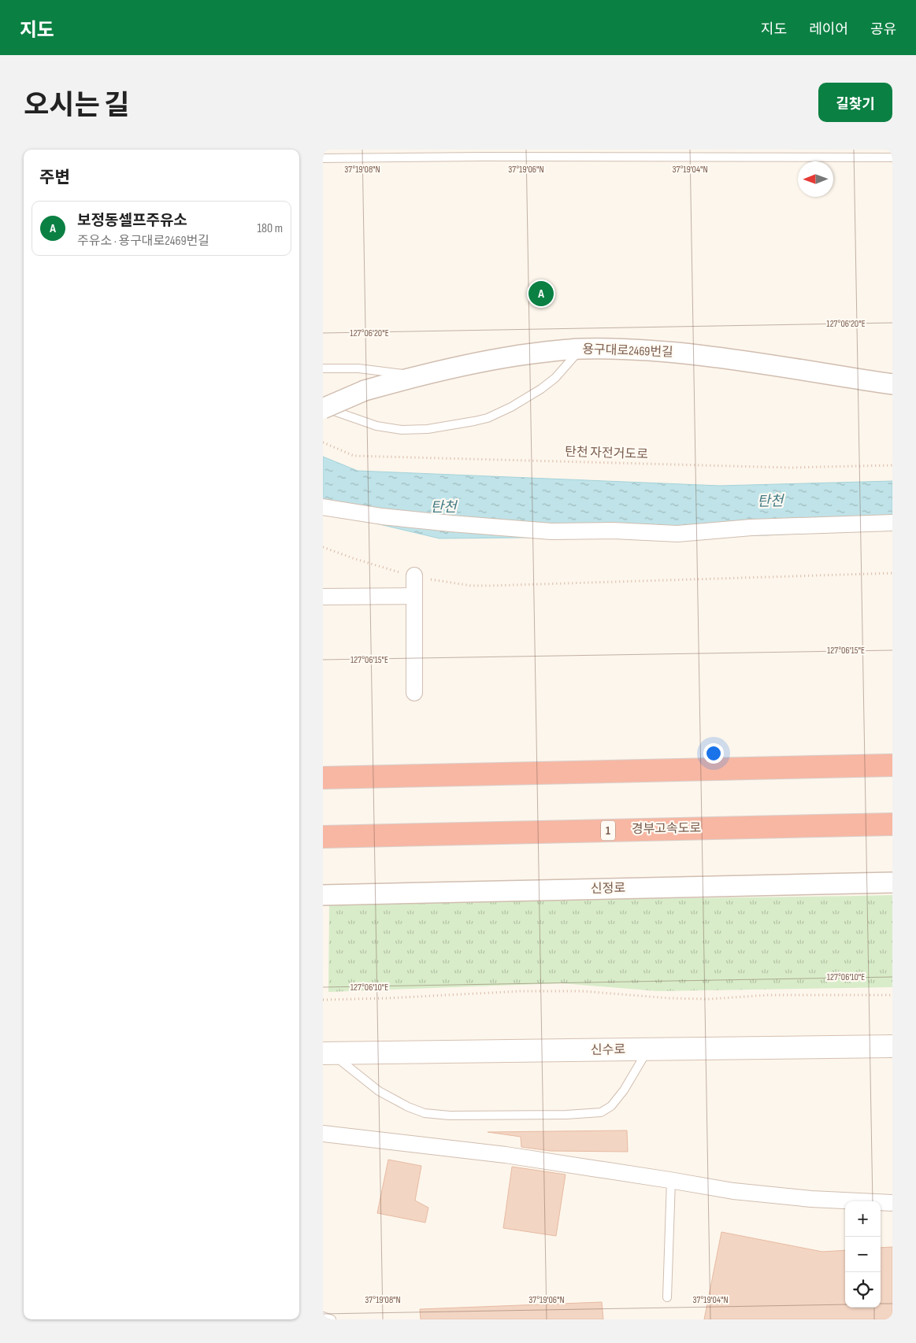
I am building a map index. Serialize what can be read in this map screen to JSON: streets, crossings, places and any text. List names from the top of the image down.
{
  "streets": {
    "highway": ["경부고속도로", "1"],
    "main road": ["신수로"],
    "street": ["용구대로2469번길", "신정로"],
    "path": ["탄천 자전거도로"]
  },
  "water": ["탄천"],
  "north": "left",
  "page": {
    "header": "지도",
    "nav": ["지도", "레이어", "공유"],
    "title": "오시는 길",
    "buttons": "길찾기",
    "heading": "주변",
    "list": [
      {
        "mark": "A",
        "name": "보정동셀프주유소",
        "note": "주유소 · 용구대로2469번길",
        "value": "180 m"
      }
    ],
    "pins": "A",
    "map_buttons": ["+", "−"]
  },
  "coordinates": [
    "37°19'08\"N",
    "37°19'06\"N",
    "37°19'04\"N",
    "127°06'20\"E",
    "127°06'15\"E",
    "127°06'10\"E"
  ]
}
